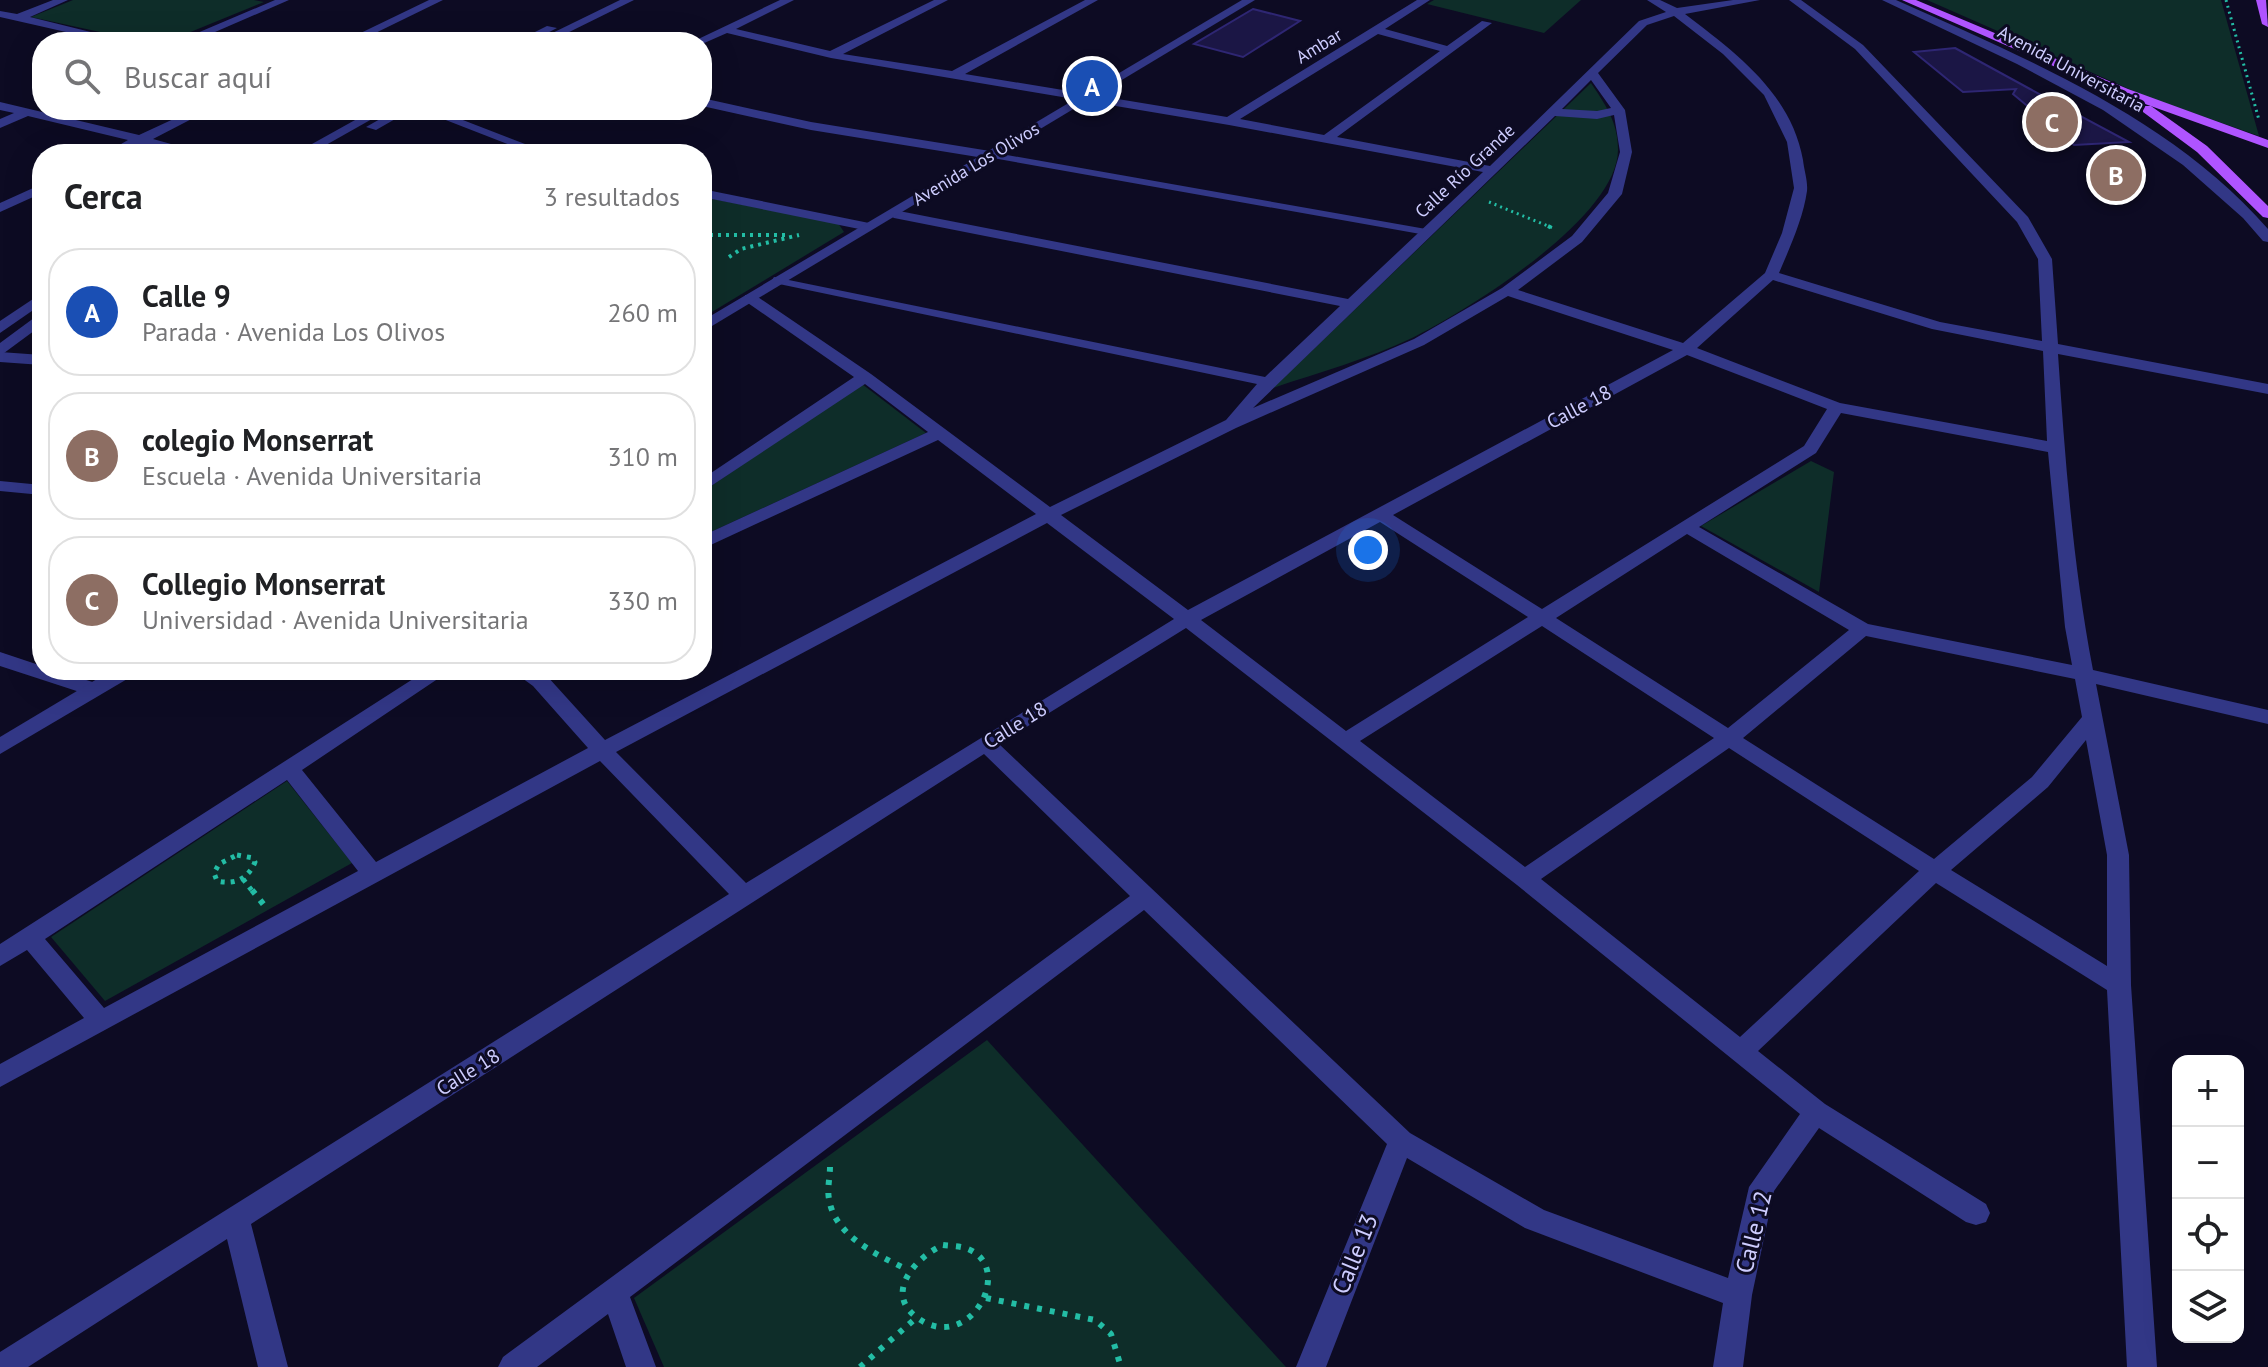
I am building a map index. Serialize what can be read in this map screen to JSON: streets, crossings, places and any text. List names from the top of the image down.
{
  "streets": {
    "main road": ["Avenida Universitaria"],
    "street": [
      "Ambar",
      "Avenida Los Olivos",
      "Calle Río Grande",
      "Calle 18",
      "Calle 12",
      "Calle 13"
    ]
  },
  "crossings": [
    ["Calle Río Grande", "Calle 18"]
  ],
  "page": {
    "search": "Buscar aquí",
    "pins": ["A", "C", "B"],
    "heading": ["Cerca", "3 resultados"],
    "list": [
      {
        "mark": "A",
        "name": "Calle 9",
        "note": "Parada · Avenida Los Olivos",
        "value": "260 m"
      },
      {
        "mark": "B",
        "name": "colegio Monserrat",
        "note": "Escuela · Avenida Universitaria",
        "value": "310 m"
      },
      {
        "mark": "C",
        "name": "Collegio Monserrat",
        "note": "Universidad · Avenida Universitaria",
        "value": "330 m"
      }
    ],
    "map_buttons": ["+", "−"]
  }
}
